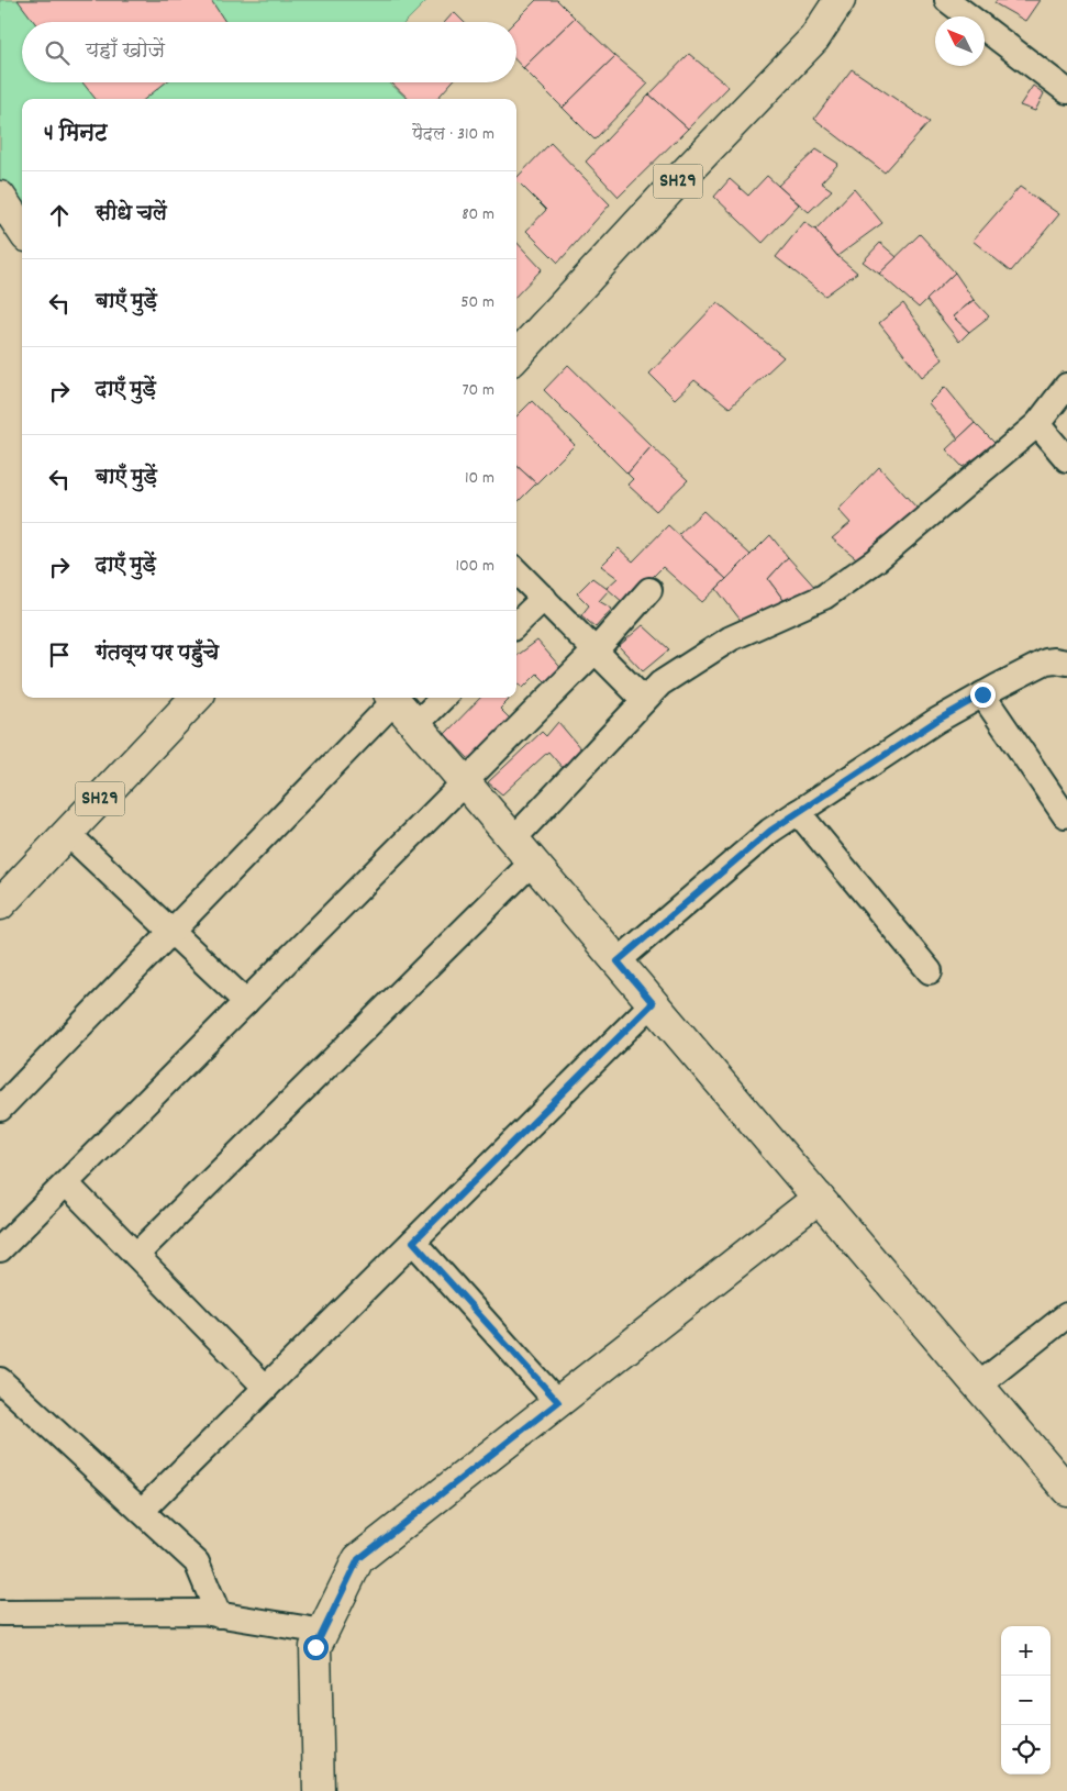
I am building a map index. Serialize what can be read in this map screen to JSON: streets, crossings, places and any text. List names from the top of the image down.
{
  "streets": {
    "street": ["SH29"]
  },
  "north": "top left",
  "page": {
    "search": "यहाँ खोजें",
    "heading": ["4 मिनट", "पैदल · 310 m"],
    "list": [
      ["सीधे चलें", "80 m"],
      ["बाएँ मुड़ें", "50 m"],
      ["दाएँ मुड़ें", "70 m"],
      ["बाएँ मुड़ें", "10 m"],
      ["दाएँ मुड़ें", "100 m"],
      "गंतव्य पर पहुँचे"
    ],
    "map_buttons": ["+", "−"]
  }
}
